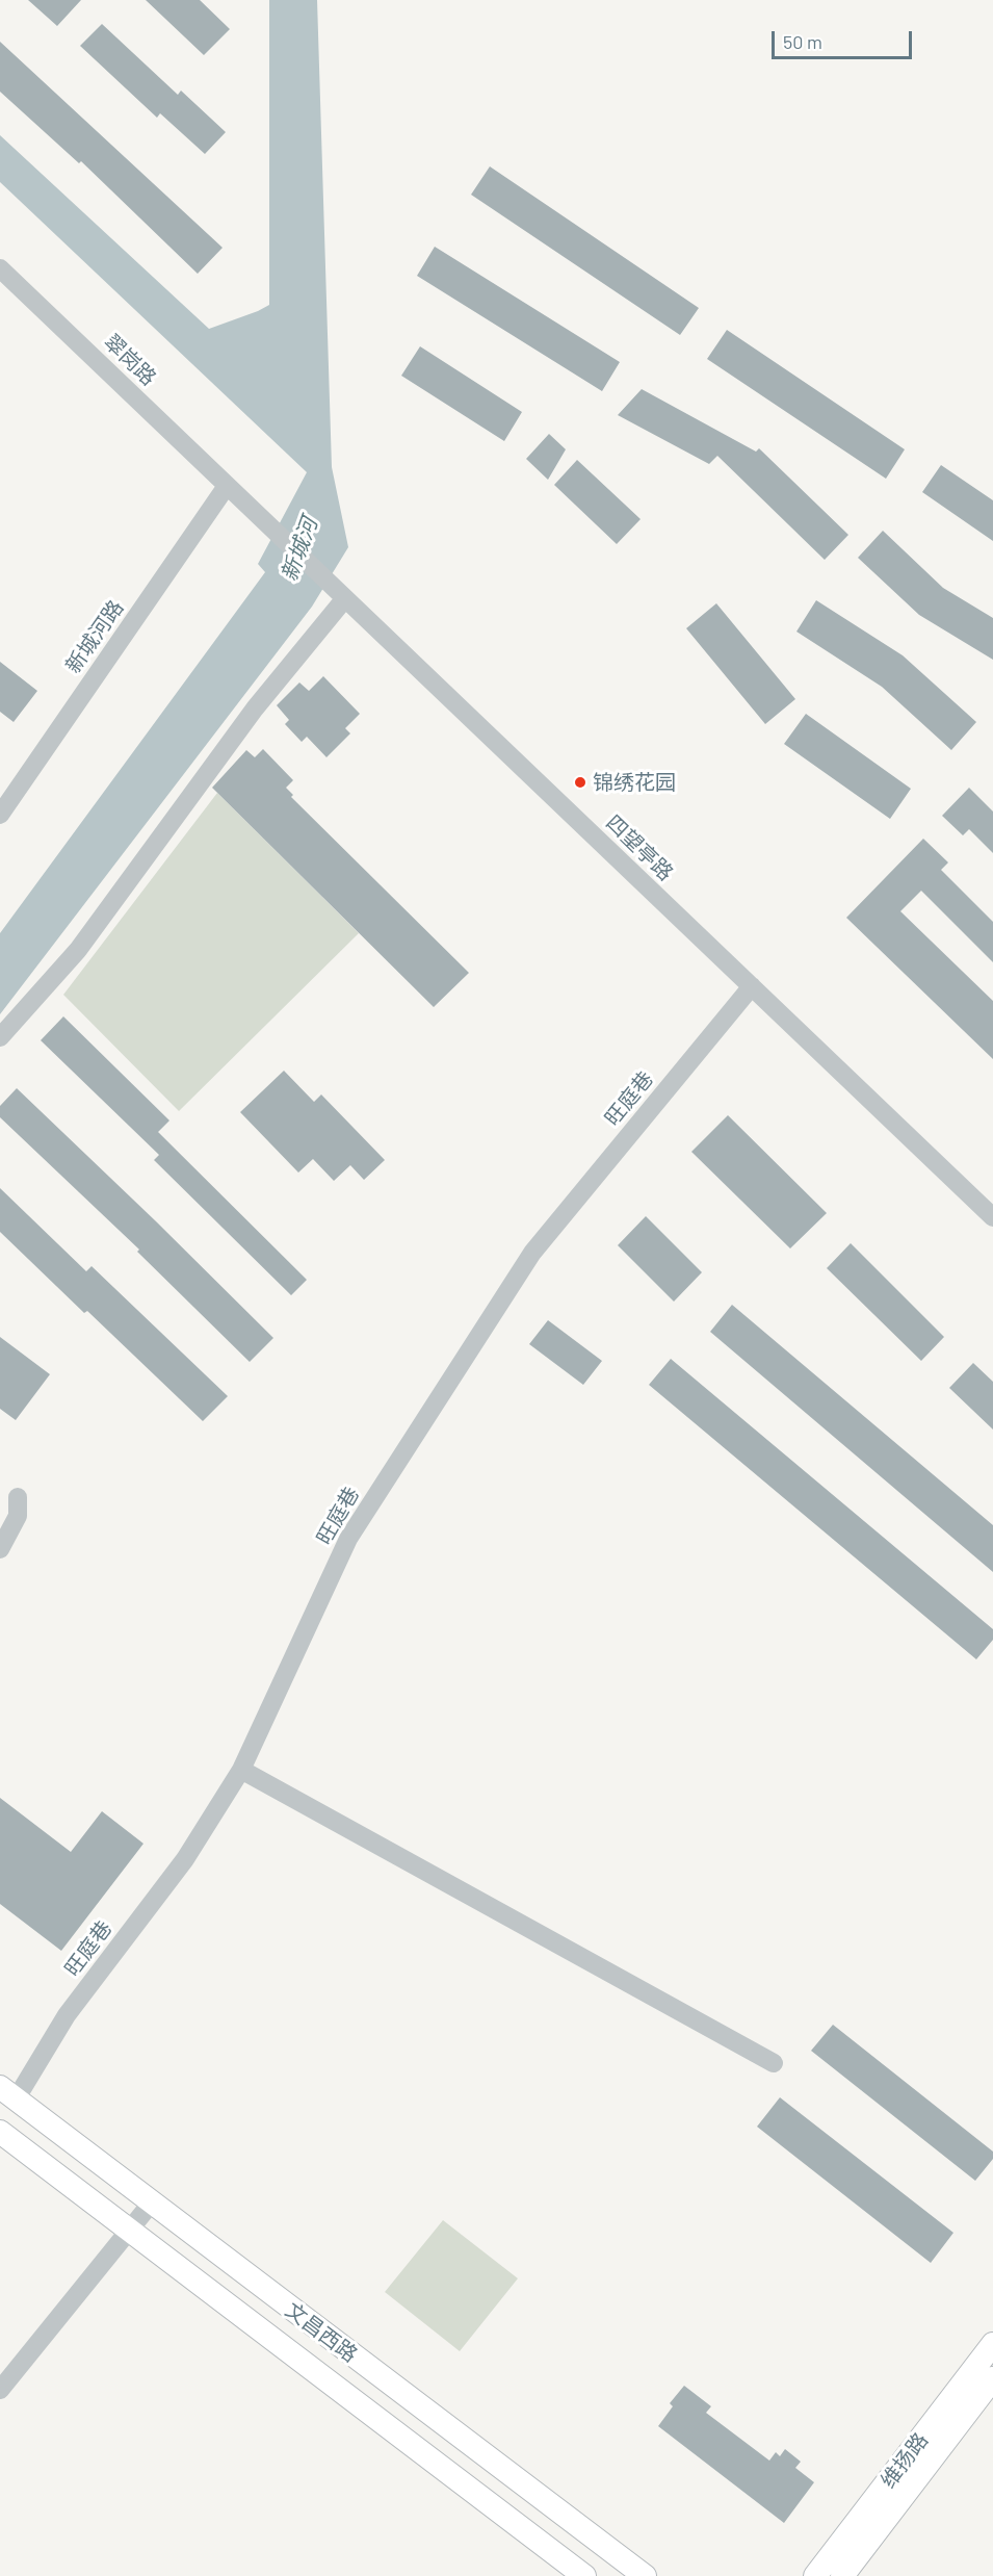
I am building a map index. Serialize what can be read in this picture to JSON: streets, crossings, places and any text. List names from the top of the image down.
{
  "streets": {
    "main road": ["文昌西路", "维扬路"],
    "street": [
      "翠岗路",
      "新城河路",
      "四望亭路",
      "旺庭巷"
    ]
  },
  "crossings": [
    ["翠岗路", "新城河路"],
    ["翠岗路", "四望亭路"],
    ["新城河路", "四望亭路"],
    ["四望亭路", "旺庭巷"],
    ["旺庭巷", "文昌西路"]
  ],
  "water": ["新城河"],
  "places": ["锦绣花园"],
  "scale_bar": "50 m"
}
